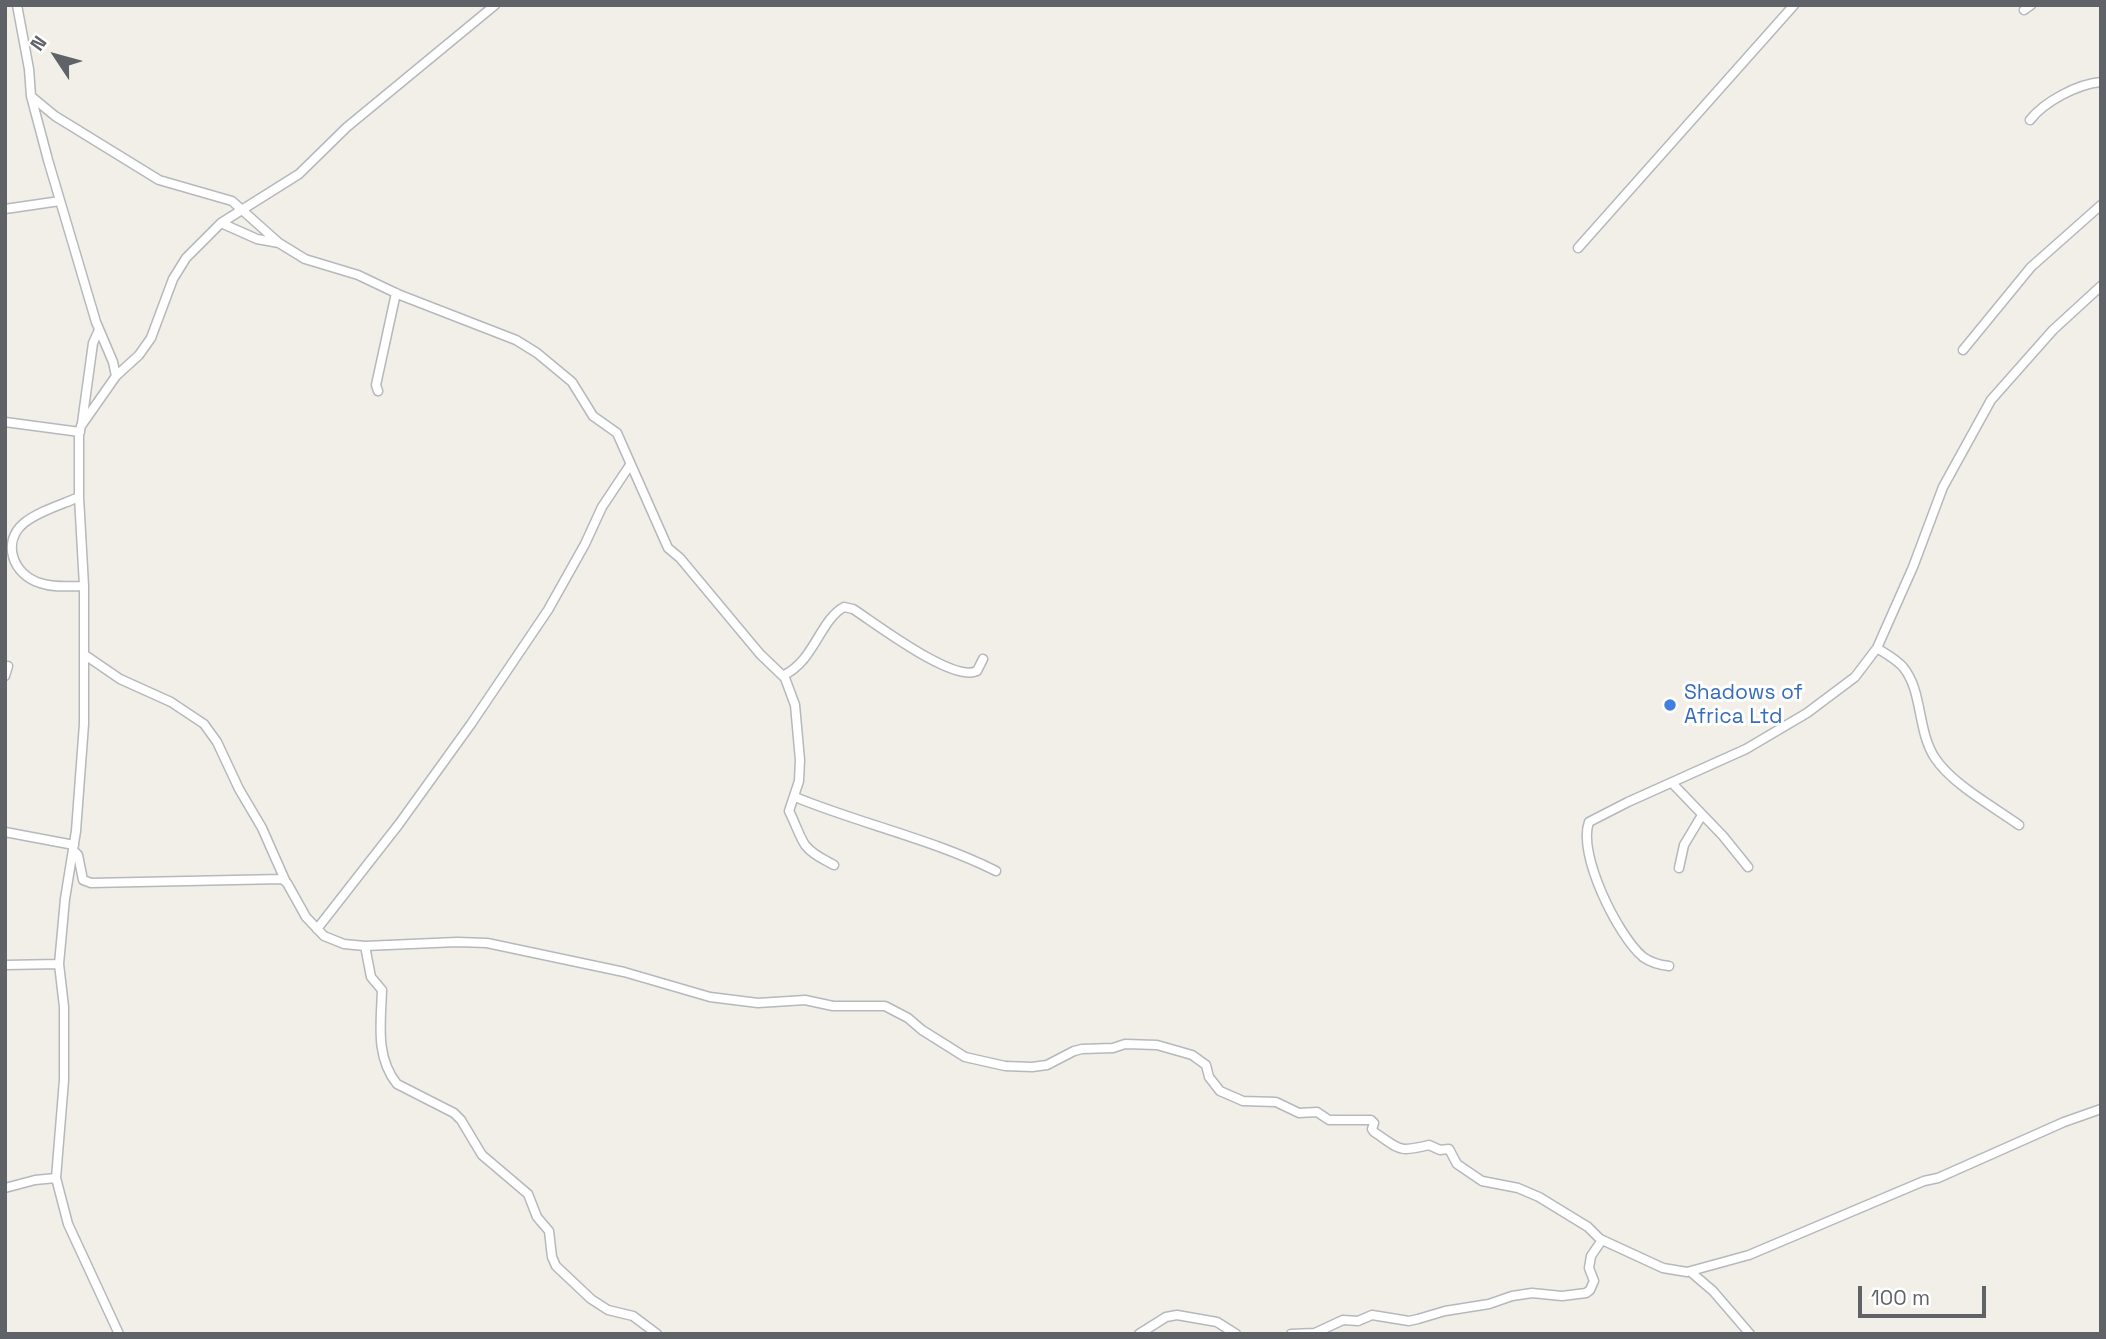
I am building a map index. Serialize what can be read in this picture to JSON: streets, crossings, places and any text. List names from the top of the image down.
{
  "places": ["Shadows of Africa Ltd"],
  "scale_bar": "100 m",
  "north": "top left"
}
